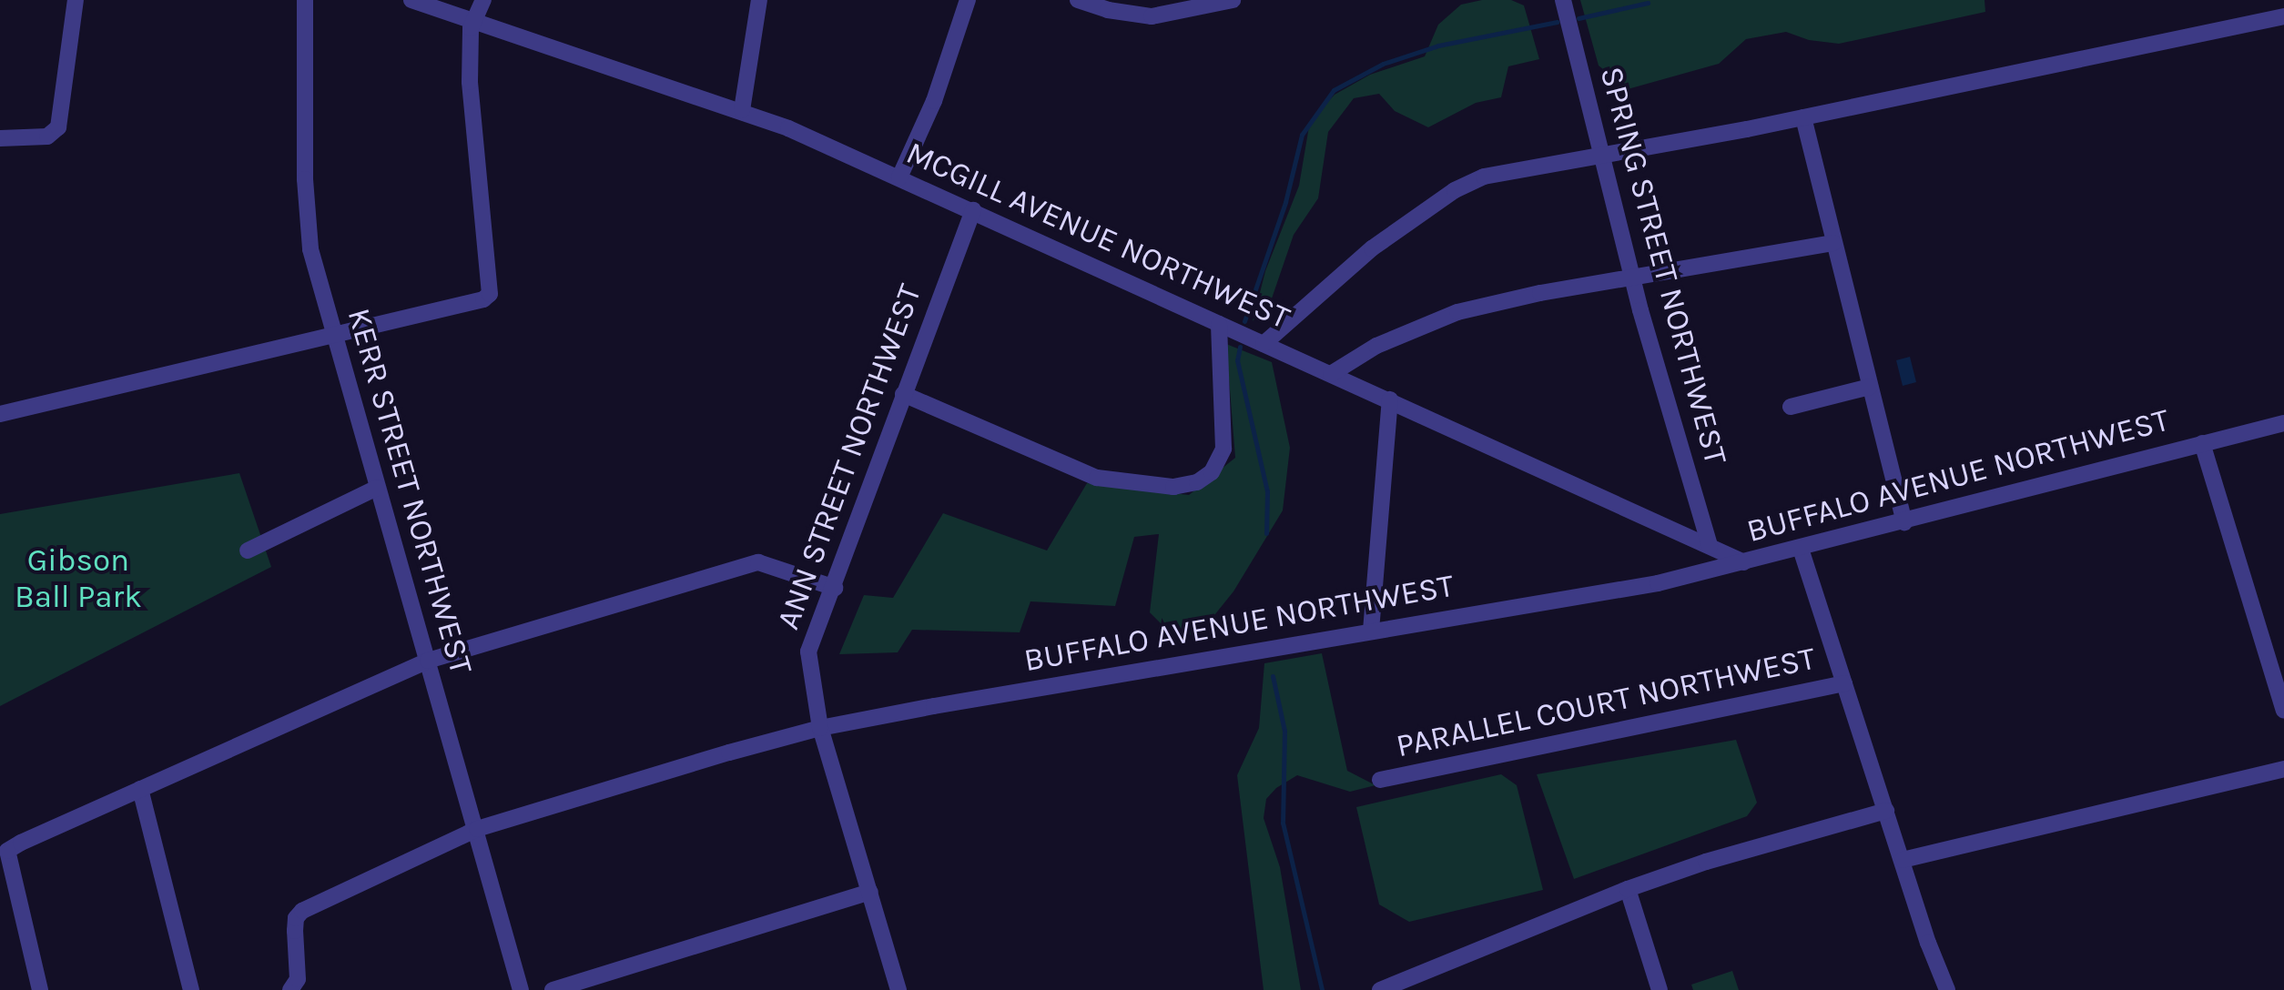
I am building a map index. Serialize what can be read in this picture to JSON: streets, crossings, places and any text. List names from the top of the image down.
{
  "streets": {
    "street": [
      "MCGILL AVENUE NORTHWEST",
      "SPRING STREET NORTHWEST",
      "ANN STREET NORTHWEST",
      "BUFFALO AVENUE NORTHWEST",
      "KERR STREET NORTHWEST",
      "PARALLEL COURT NORTHWEST"
    ]
  },
  "crossings": [
    ["MCGILL AVENUE NORTHWEST", "SPRING STREET NORTHWEST"],
    ["MCGILL AVENUE NORTHWEST", "ANN STREET NORTHWEST"],
    ["MCGILL AVENUE NORTHWEST", "BUFFALO AVENUE NORTHWEST"],
    ["ANN STREET NORTHWEST", "BUFFALO AVENUE NORTHWEST"],
    ["BUFFALO AVENUE NORTHWEST", "KERR STREET NORTHWEST"]
  ],
  "parks": ["Gibson Ball Park"]
}
